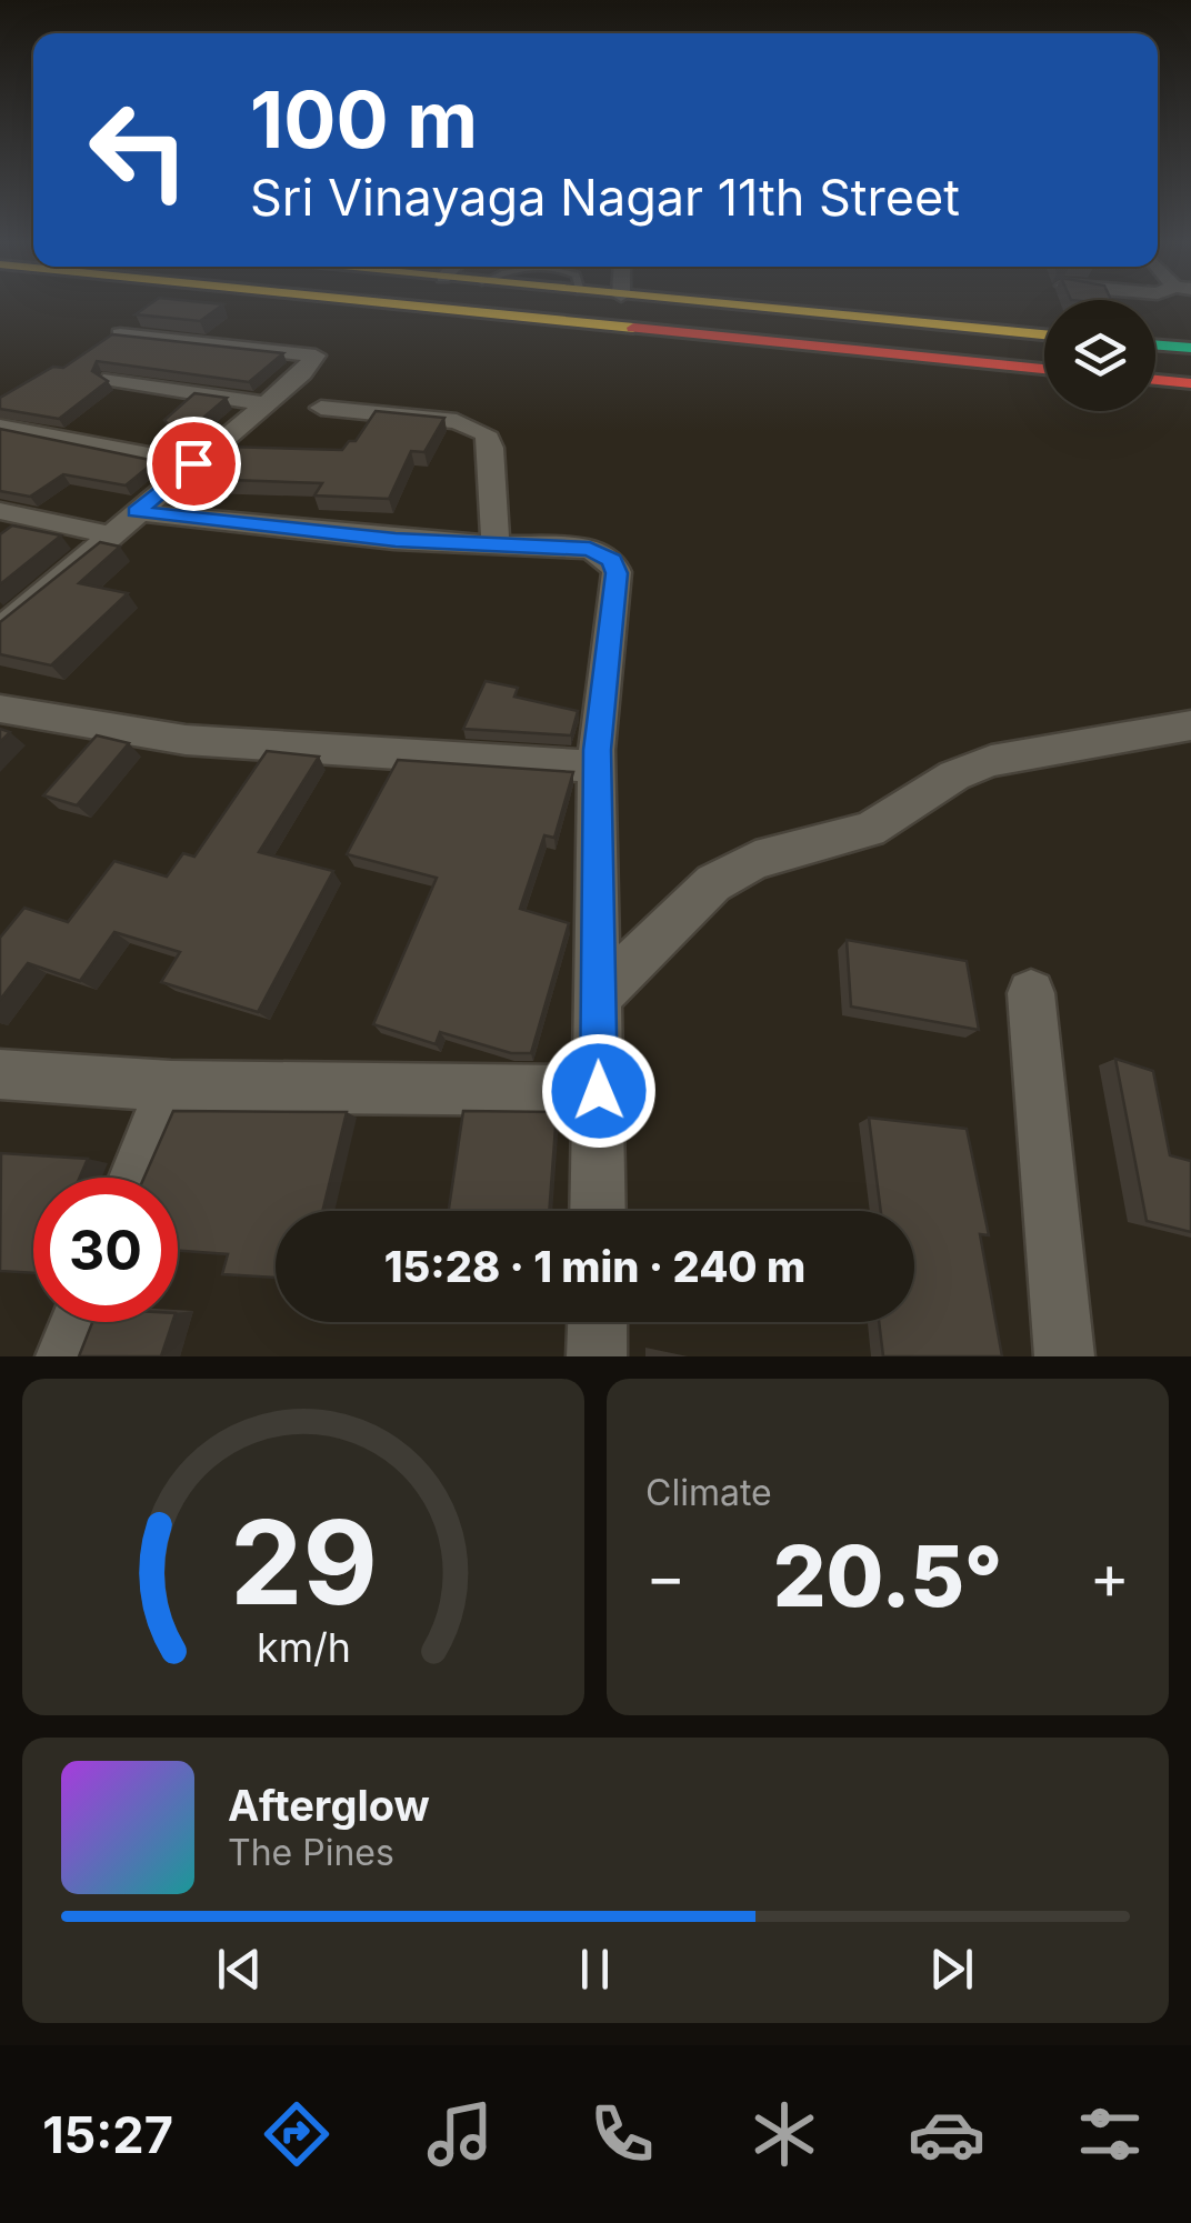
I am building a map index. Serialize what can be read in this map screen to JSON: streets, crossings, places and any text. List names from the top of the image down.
{
  "page": {
    "turn": ["100 m", "Sri Vinayaga Nagar 11th Street"],
    "limit": "30",
    "trip": "15:28 · 1 min · 240 m",
    "tile": "Climate",
    "heat": ["−", "20.5°", "+"],
    "song": ["Afterglow", "The Pines"],
    "tabs": "15:27",
    "gauge": ["29", "km/h"]
  }
}
